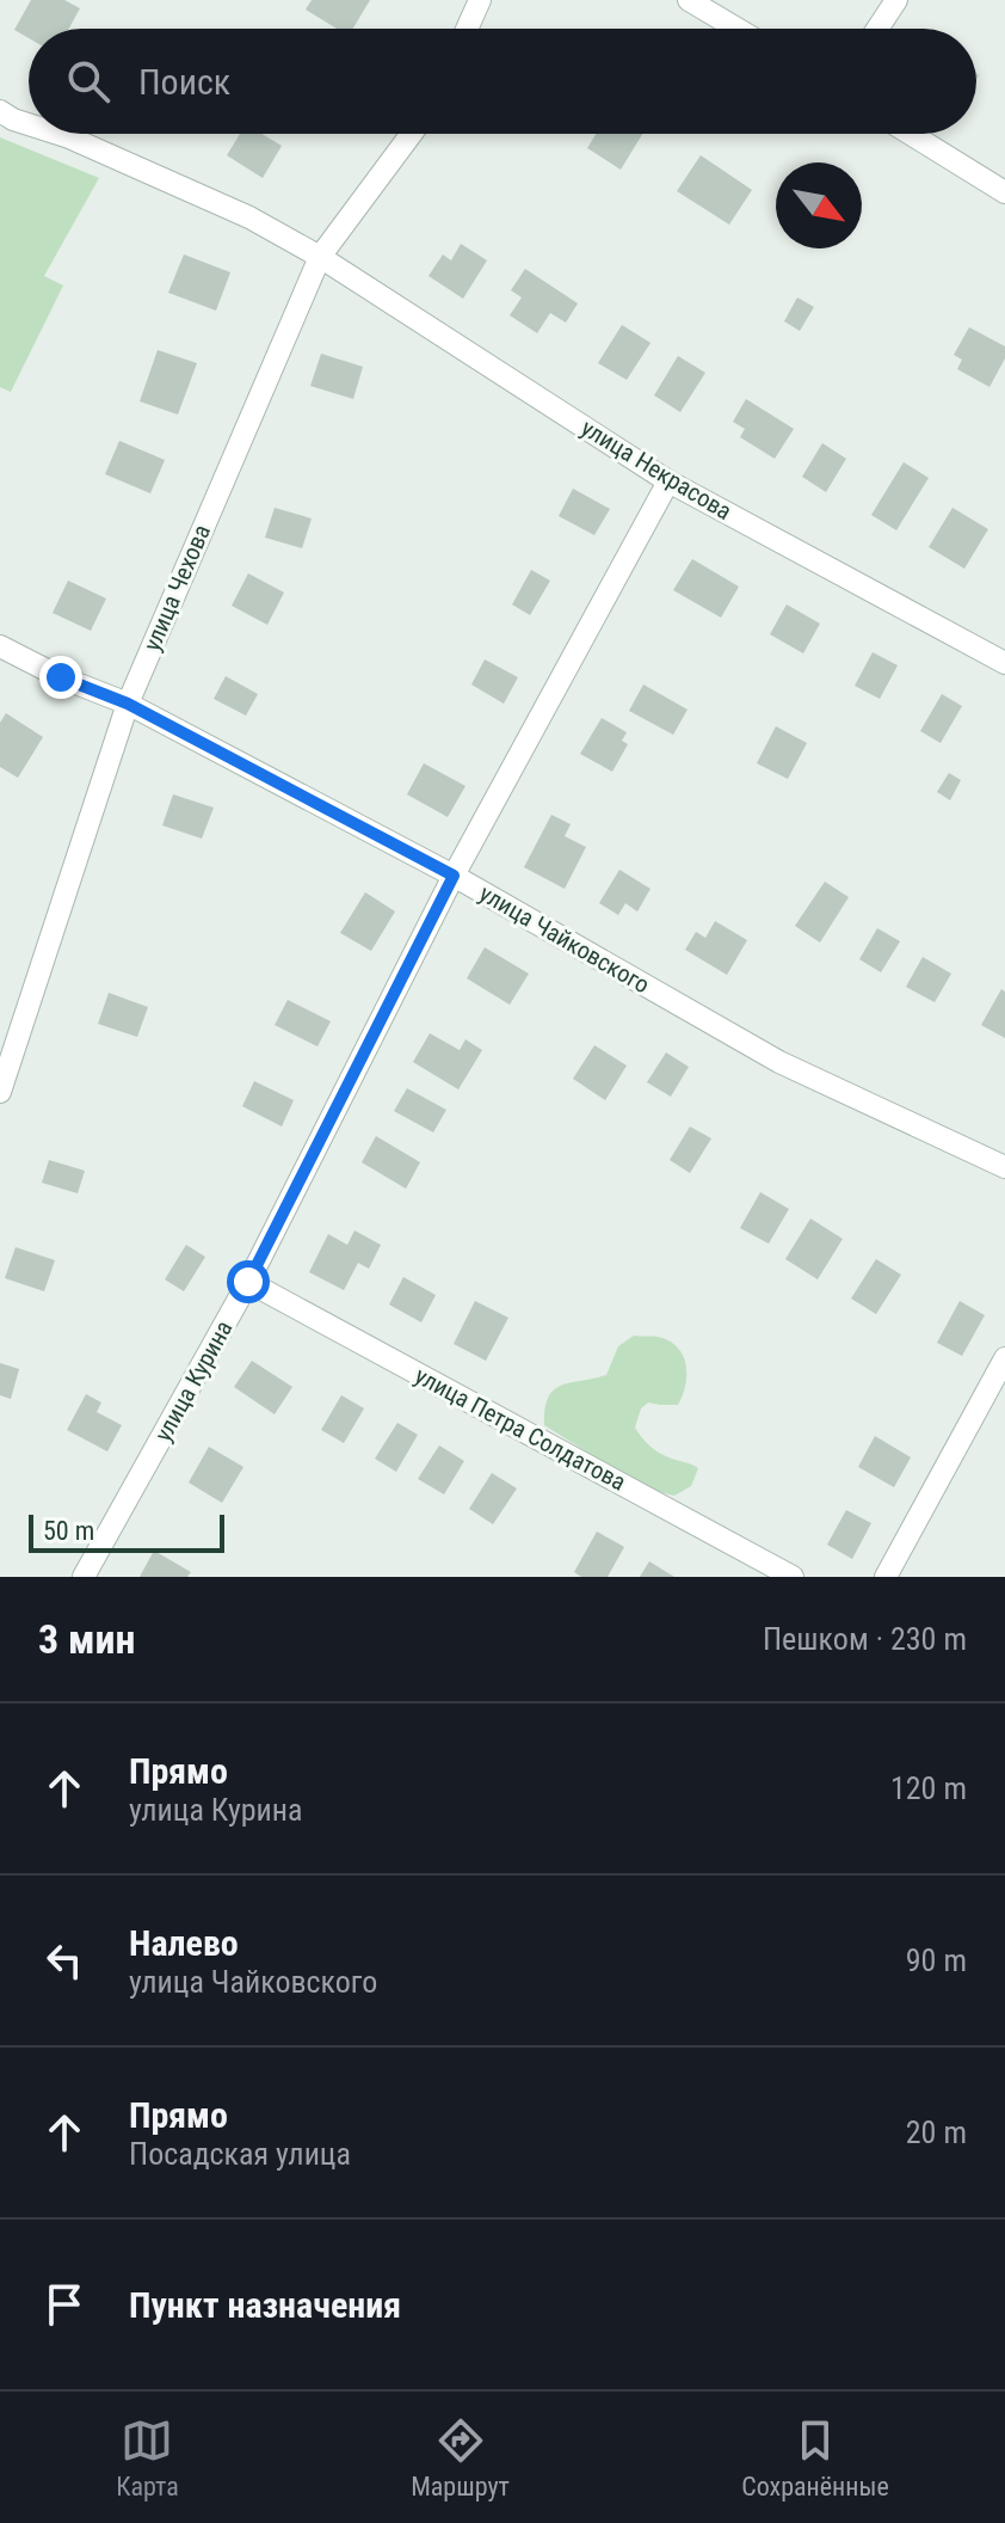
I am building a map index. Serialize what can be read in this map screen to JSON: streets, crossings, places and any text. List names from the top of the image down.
{
  "streets": {
    "street": [
      "улица Некрасова",
      "улица Чехова",
      "улица Чайковского",
      "улица Курина",
      "улица Петра Солдатова"
    ]
  },
  "crossings": [
    ["улица Некрасова", "улица Чехова"],
    ["улица Некрасова", "улица Курина"],
    ["улица Чехова", "улица Чайковского"],
    ["улица Чайковского", "улица Курина"],
    ["улица Курина", "улица Петра Солдатова"]
  ],
  "scale_bar": "50 m",
  "north": "bottom right",
  "page": {
    "search": "Поиск",
    "scale": "50 m",
    "heading": ["3 мин", "Пешком · 230 m"],
    "list": [
      ["Прямо", "улица Курина", "120 m"],
      ["Налево", "улица Чайковского", "90 m"],
      ["Прямо", "Посадская улица", "20 m"],
      "Пункт назначения"
    ],
    "nav": ["Карта", "Маршрут", "Сохранённые"]
  }
}
